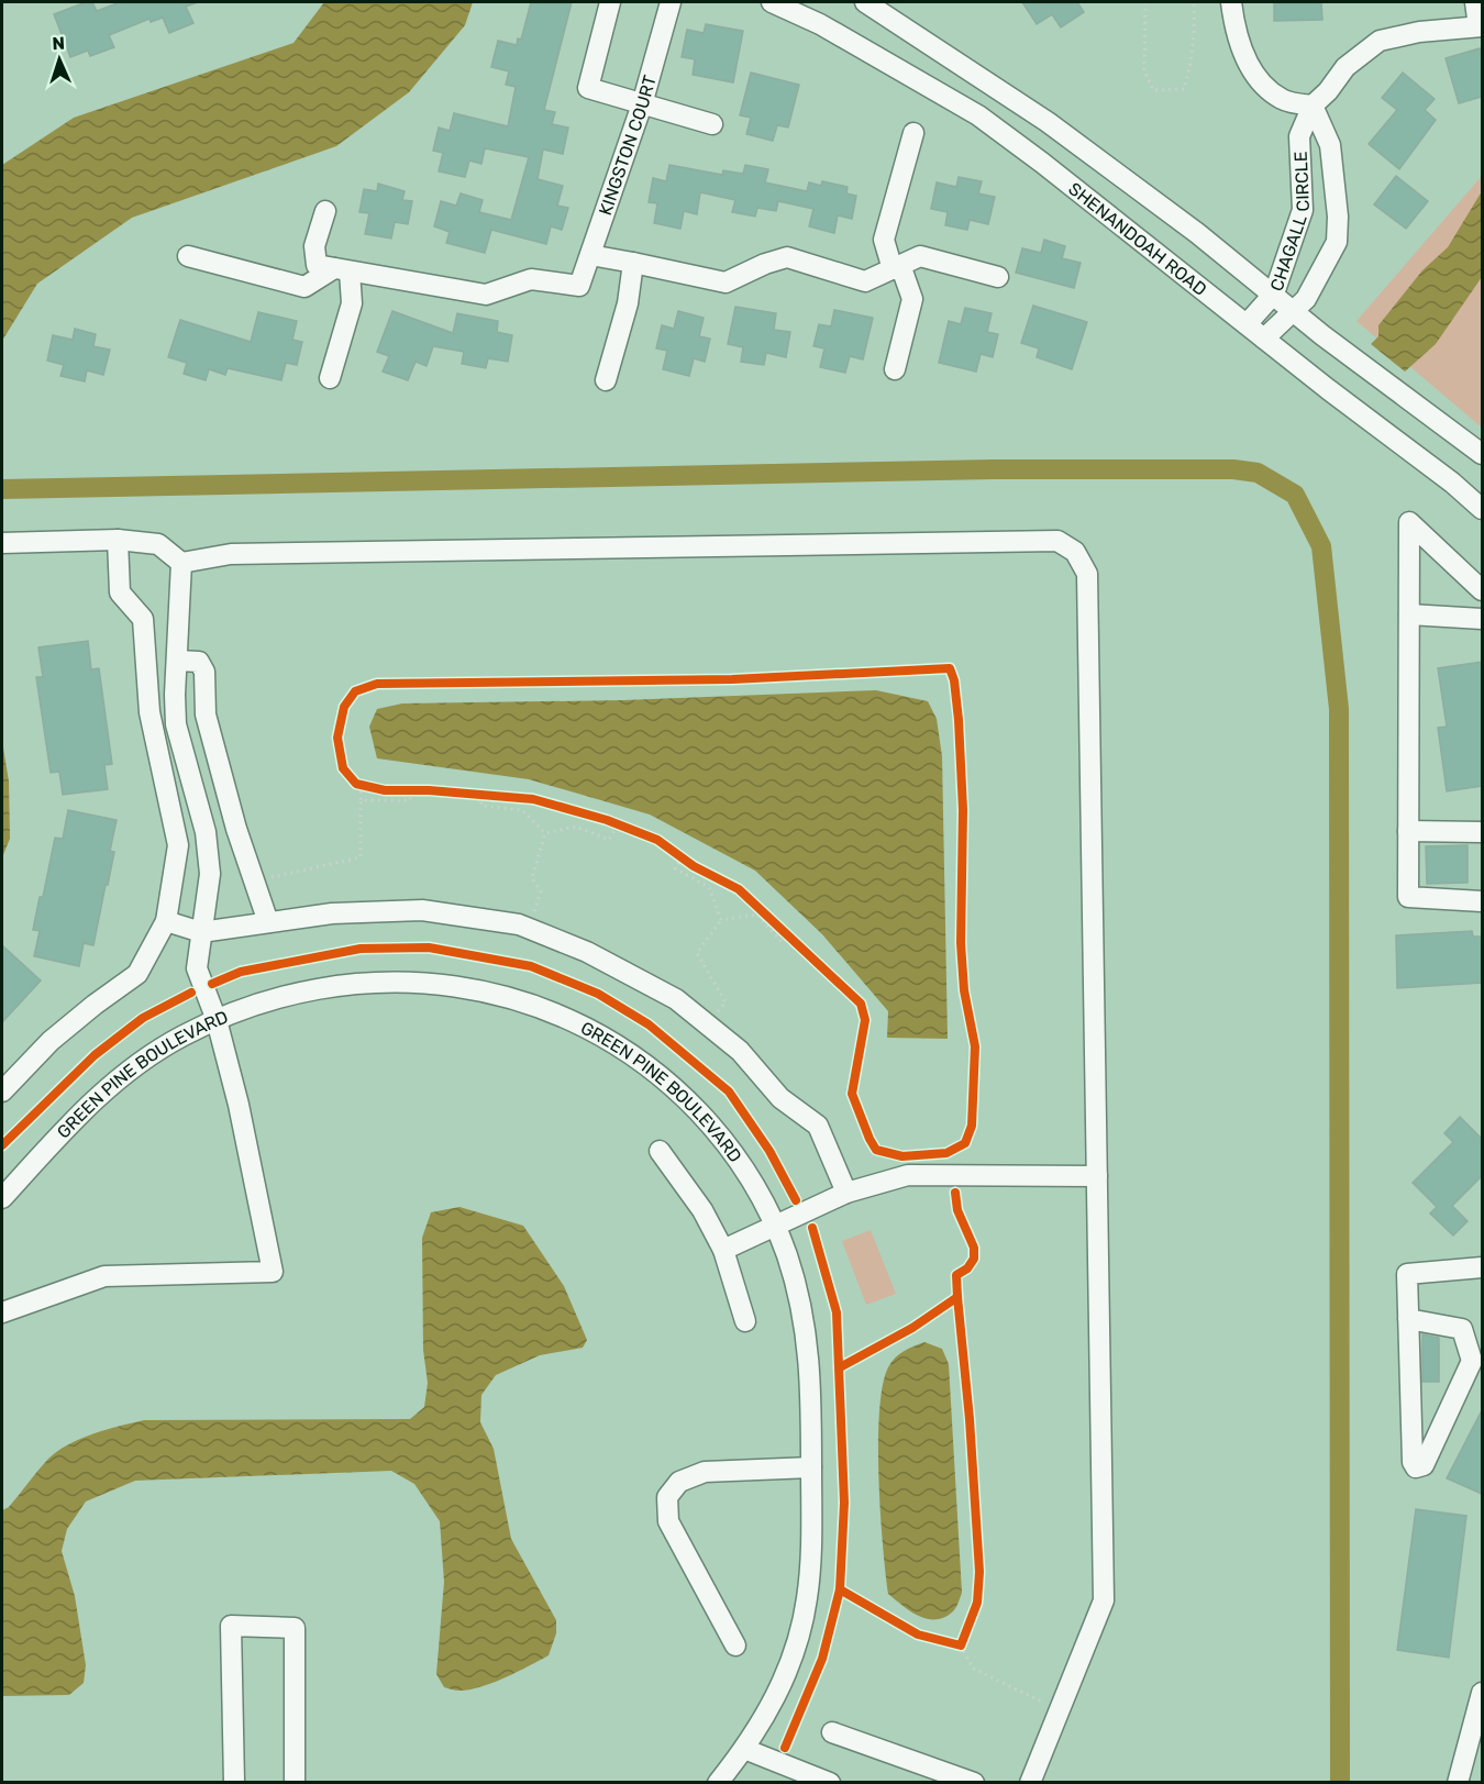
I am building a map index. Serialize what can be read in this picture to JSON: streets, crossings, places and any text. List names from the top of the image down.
{
  "streets": {
    "street": [
      "KINGSTON COURT",
      "CHAGALL CIRCLE",
      "SHENANDOAH ROAD",
      "GREEN PINE BOULEVARD"
    ]
  },
  "crossings": [
    ["CHAGALL CIRCLE", "SHENANDOAH ROAD"]
  ],
  "north": "top"
}
